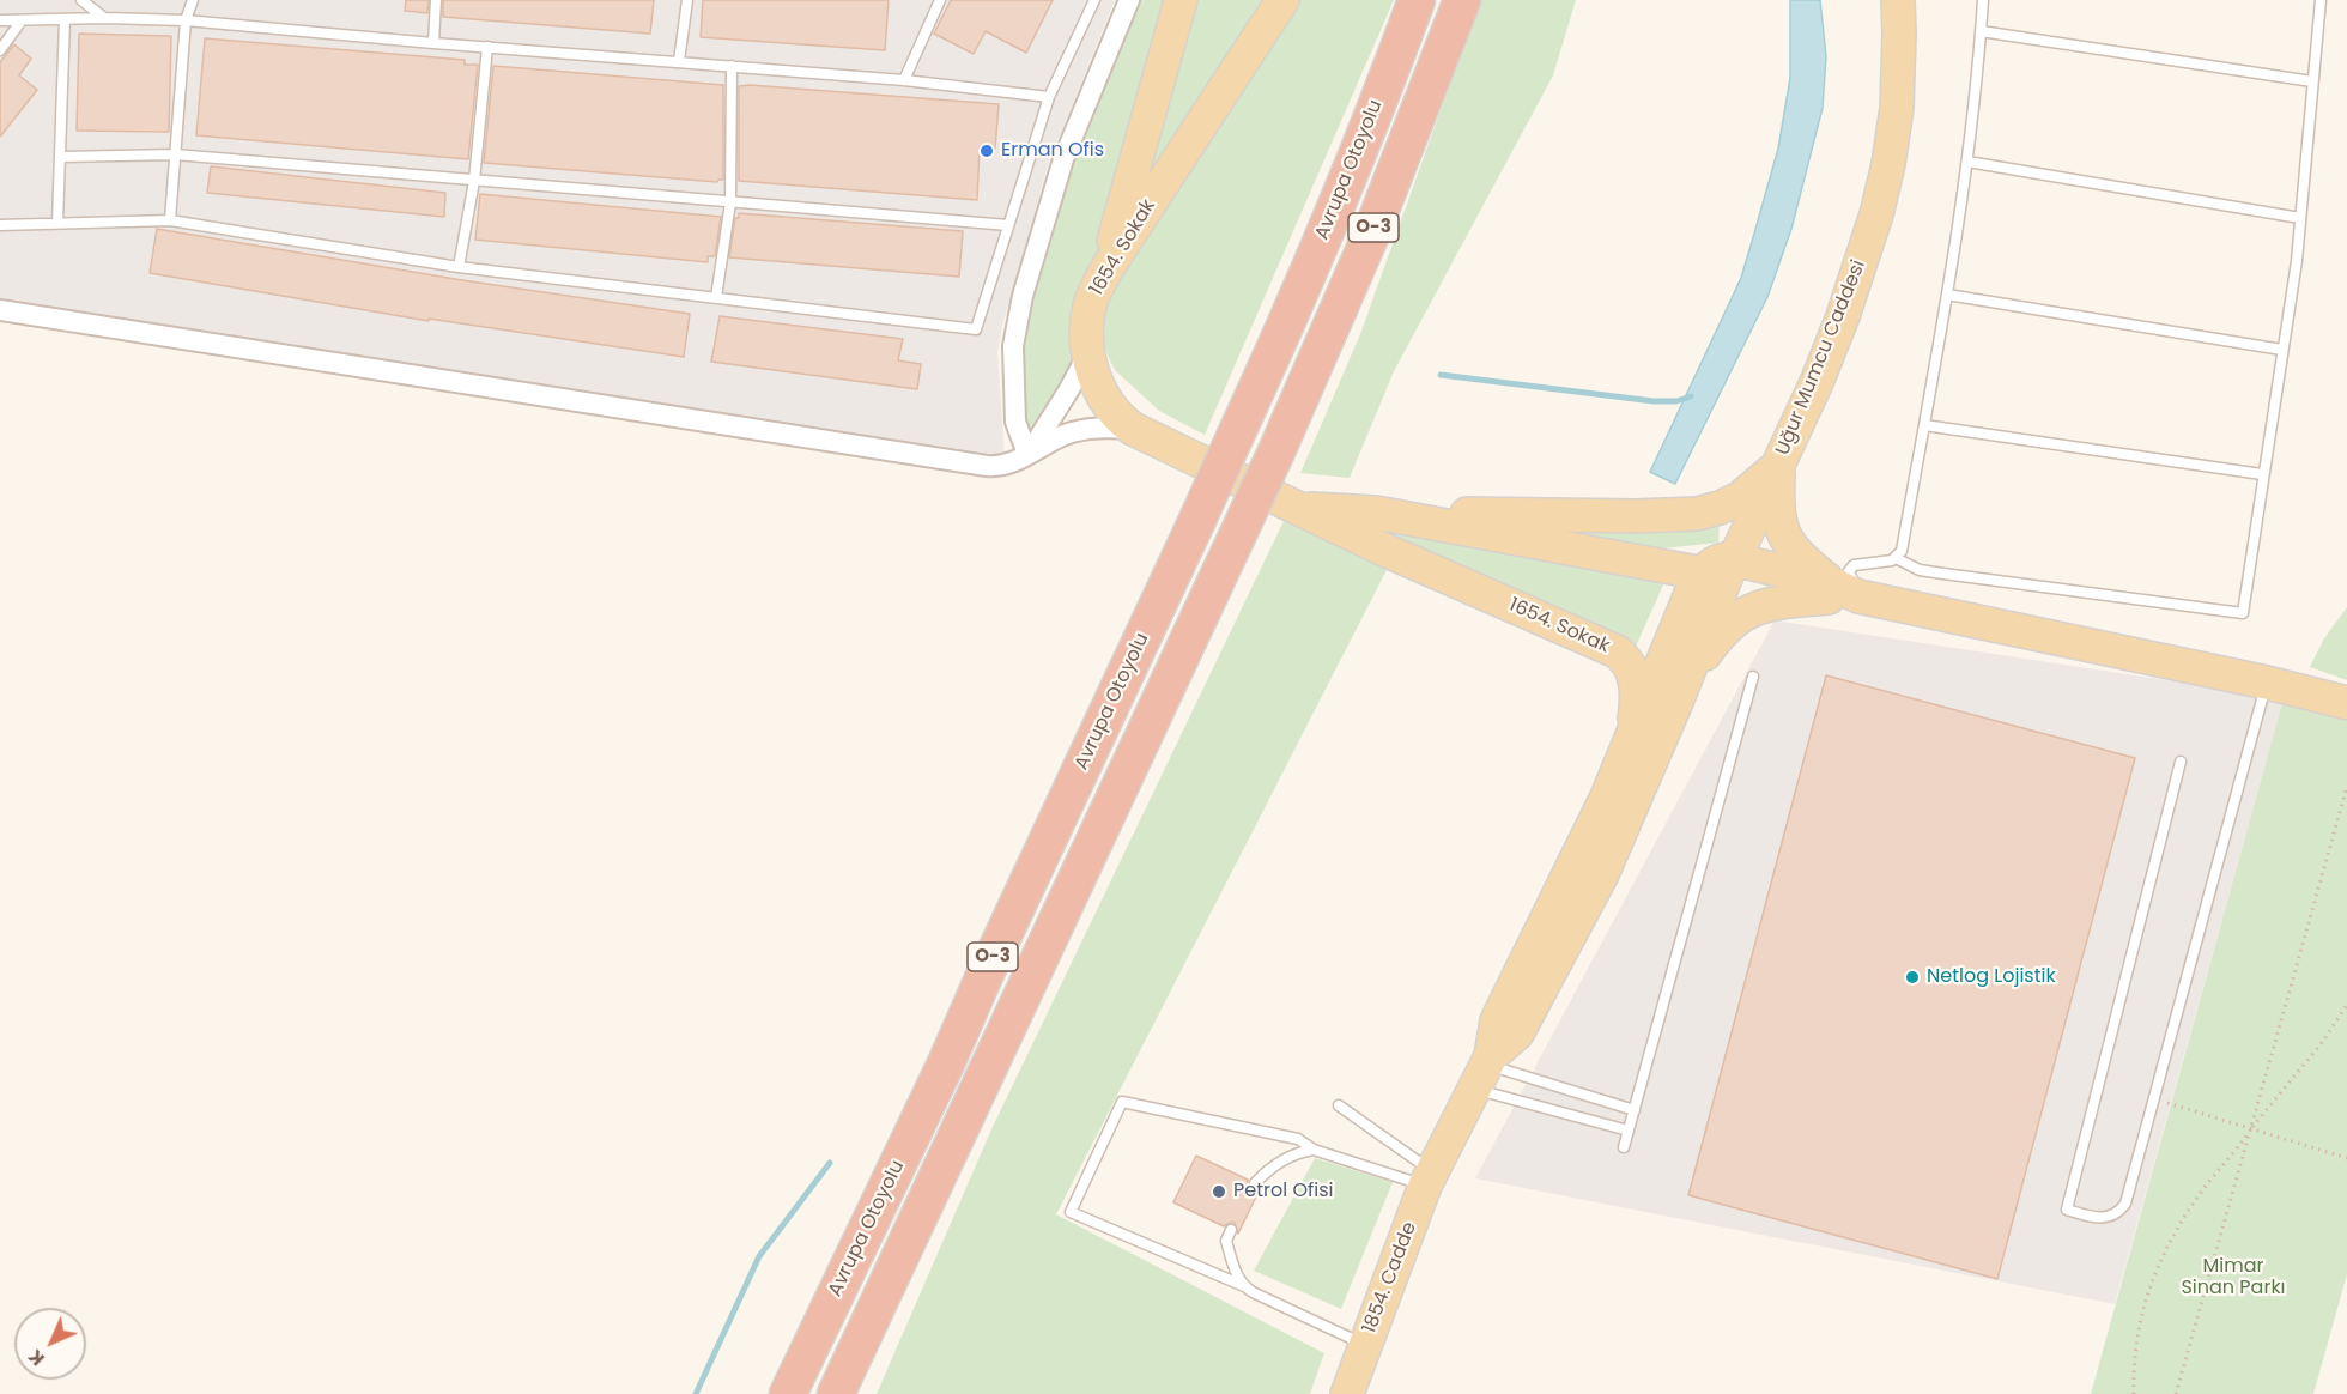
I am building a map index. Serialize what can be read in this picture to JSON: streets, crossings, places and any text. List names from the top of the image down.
{
  "streets": {
    "highway": ["Avrupa Otoyolu", "O-3"],
    "main road": ["1654. Sokak", "Uğur Mumcu Caddesi", "1854. Cadde"]
  },
  "crossings": [
    ["1654. Sokak", "Uğur Mumcu Caddesi"]
  ],
  "parks": ["Mimar Sinan Parkı"],
  "places": ["Erman Ofis", "Netlog Lojistik", "Petrol Ofisi"],
  "north": "bottom left"
}
